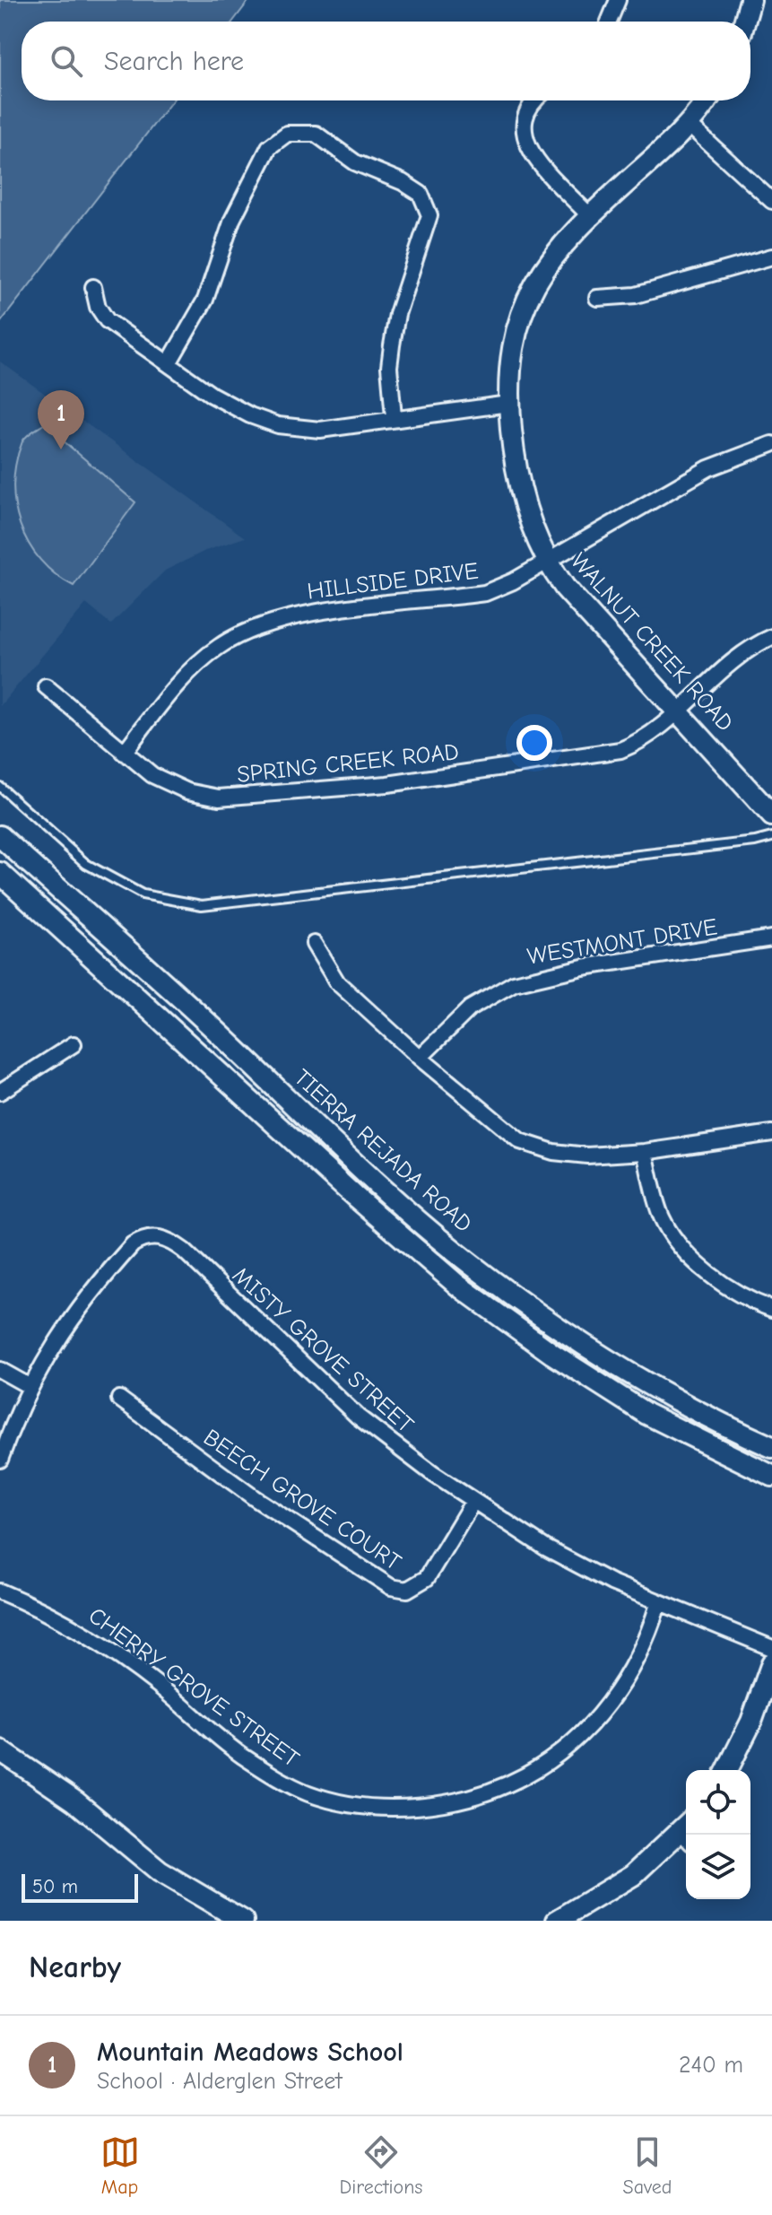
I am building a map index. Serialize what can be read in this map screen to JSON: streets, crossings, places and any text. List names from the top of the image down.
{
  "streets": {
    "main road": ["WALNUT CREEK ROAD", "TIERRA REJADA ROAD"],
    "street": [
      "HILLSIDE DRIVE",
      "SPRING CREEK ROAD",
      "WESTMONT DRIVE",
      "MISTY GROVE STREET",
      "BEECH GROVE COURT",
      "CHERRY GROVE STREET"
    ]
  },
  "crossings": [
    ["HILLSIDE DRIVE", "WALNUT CREEK ROAD"],
    ["HILLSIDE DRIVE", "SPRING CREEK ROAD"],
    ["WALNUT CREEK ROAD", "SPRING CREEK ROAD"],
    ["MISTY GROVE STREET", "BEECH GROVE COURT"],
    ["MISTY GROVE STREET", "CHERRY GROVE STREET"]
  ],
  "scale_bar": "50 m",
  "page": {
    "search": "Search here",
    "pins": "1",
    "scale": "50 m",
    "heading": "Nearby",
    "list": [
      {
        "mark": "1",
        "name": "Mountain Meadows School",
        "note": "School · Alderglen Street",
        "value": "240 m"
      }
    ],
    "nav": ["Map", "Directions", "Saved"]
  }
}
